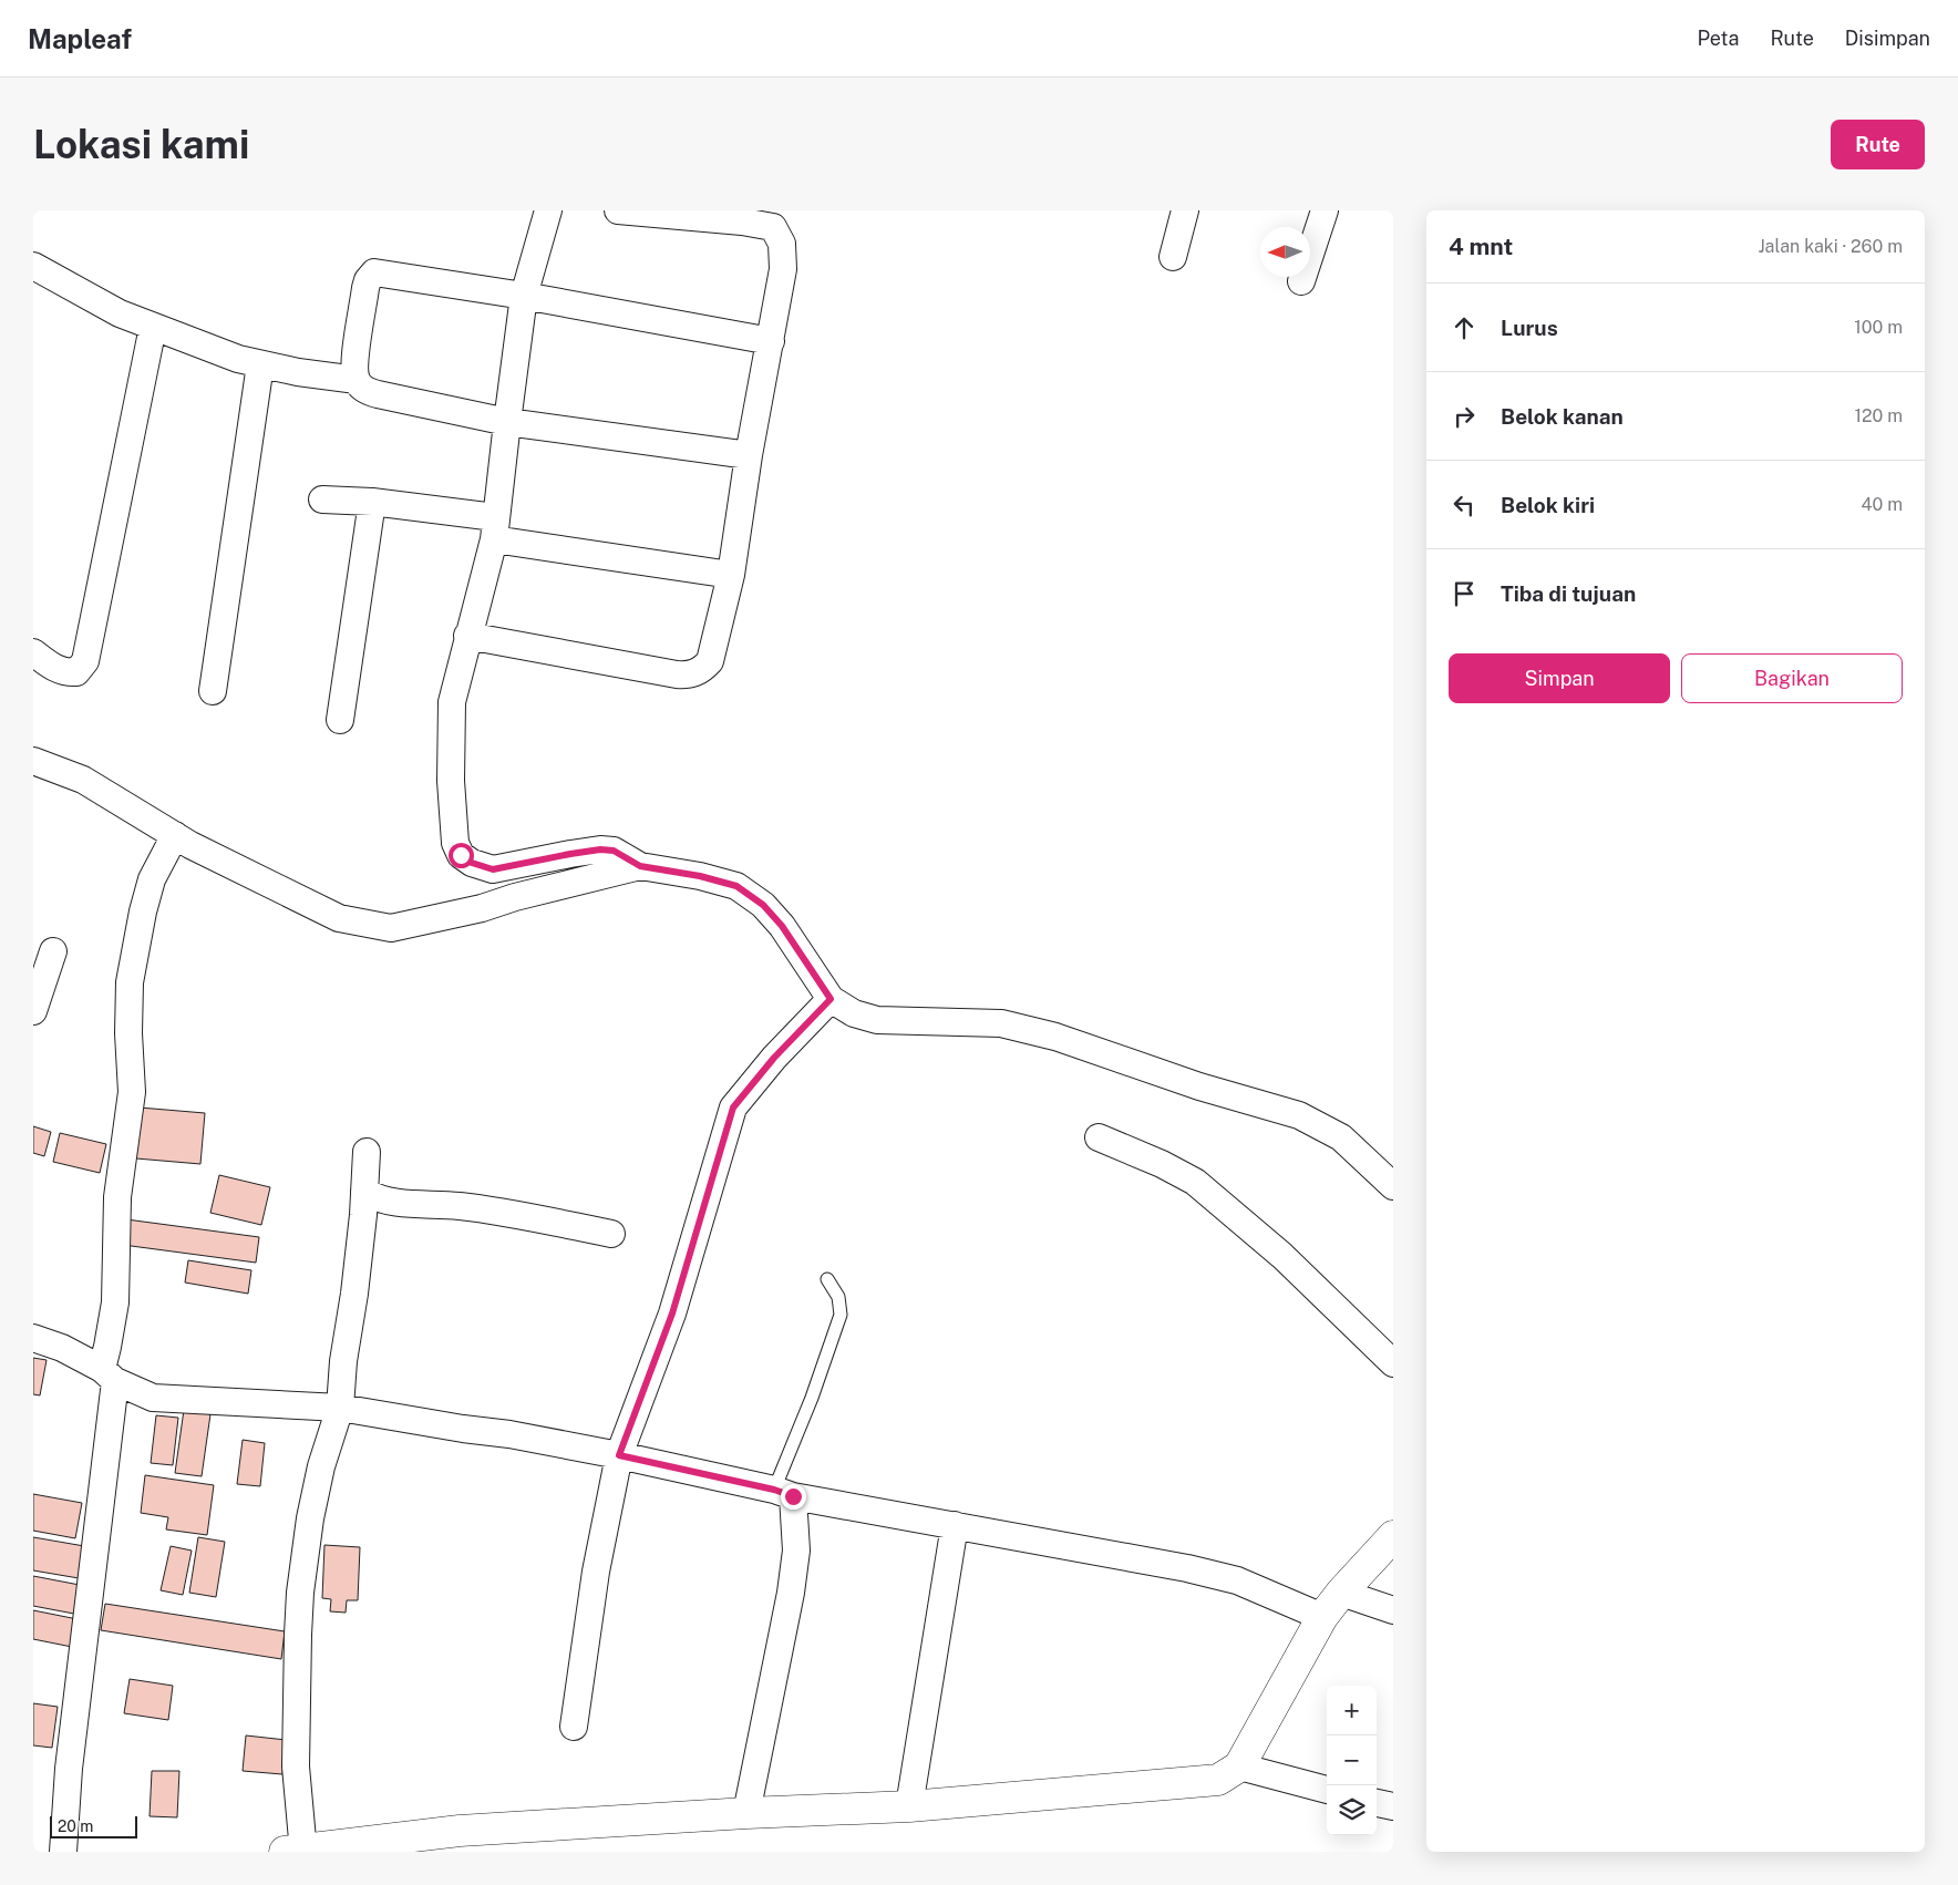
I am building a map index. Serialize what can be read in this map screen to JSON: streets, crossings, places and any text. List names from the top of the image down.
{
  "scale_bar": "20 m",
  "north": "left",
  "page": {
    "header": "Mapleaf",
    "nav": ["Peta", "Rute", "Disimpan"],
    "buttons": [
      "Rute",
      ["Simpan", "Bagikan"]
    ],
    "title": "Lokasi kami",
    "heading": ["4 mnt", "Jalan kaki · 260 m"],
    "list": [
      ["Lurus", "100 m"],
      ["Belok kanan", "120 m"],
      ["Belok kiri", "40 m"],
      "Tiba di tujuan"
    ],
    "map_buttons": ["+", "−"],
    "scale": "20 m"
  }
}
